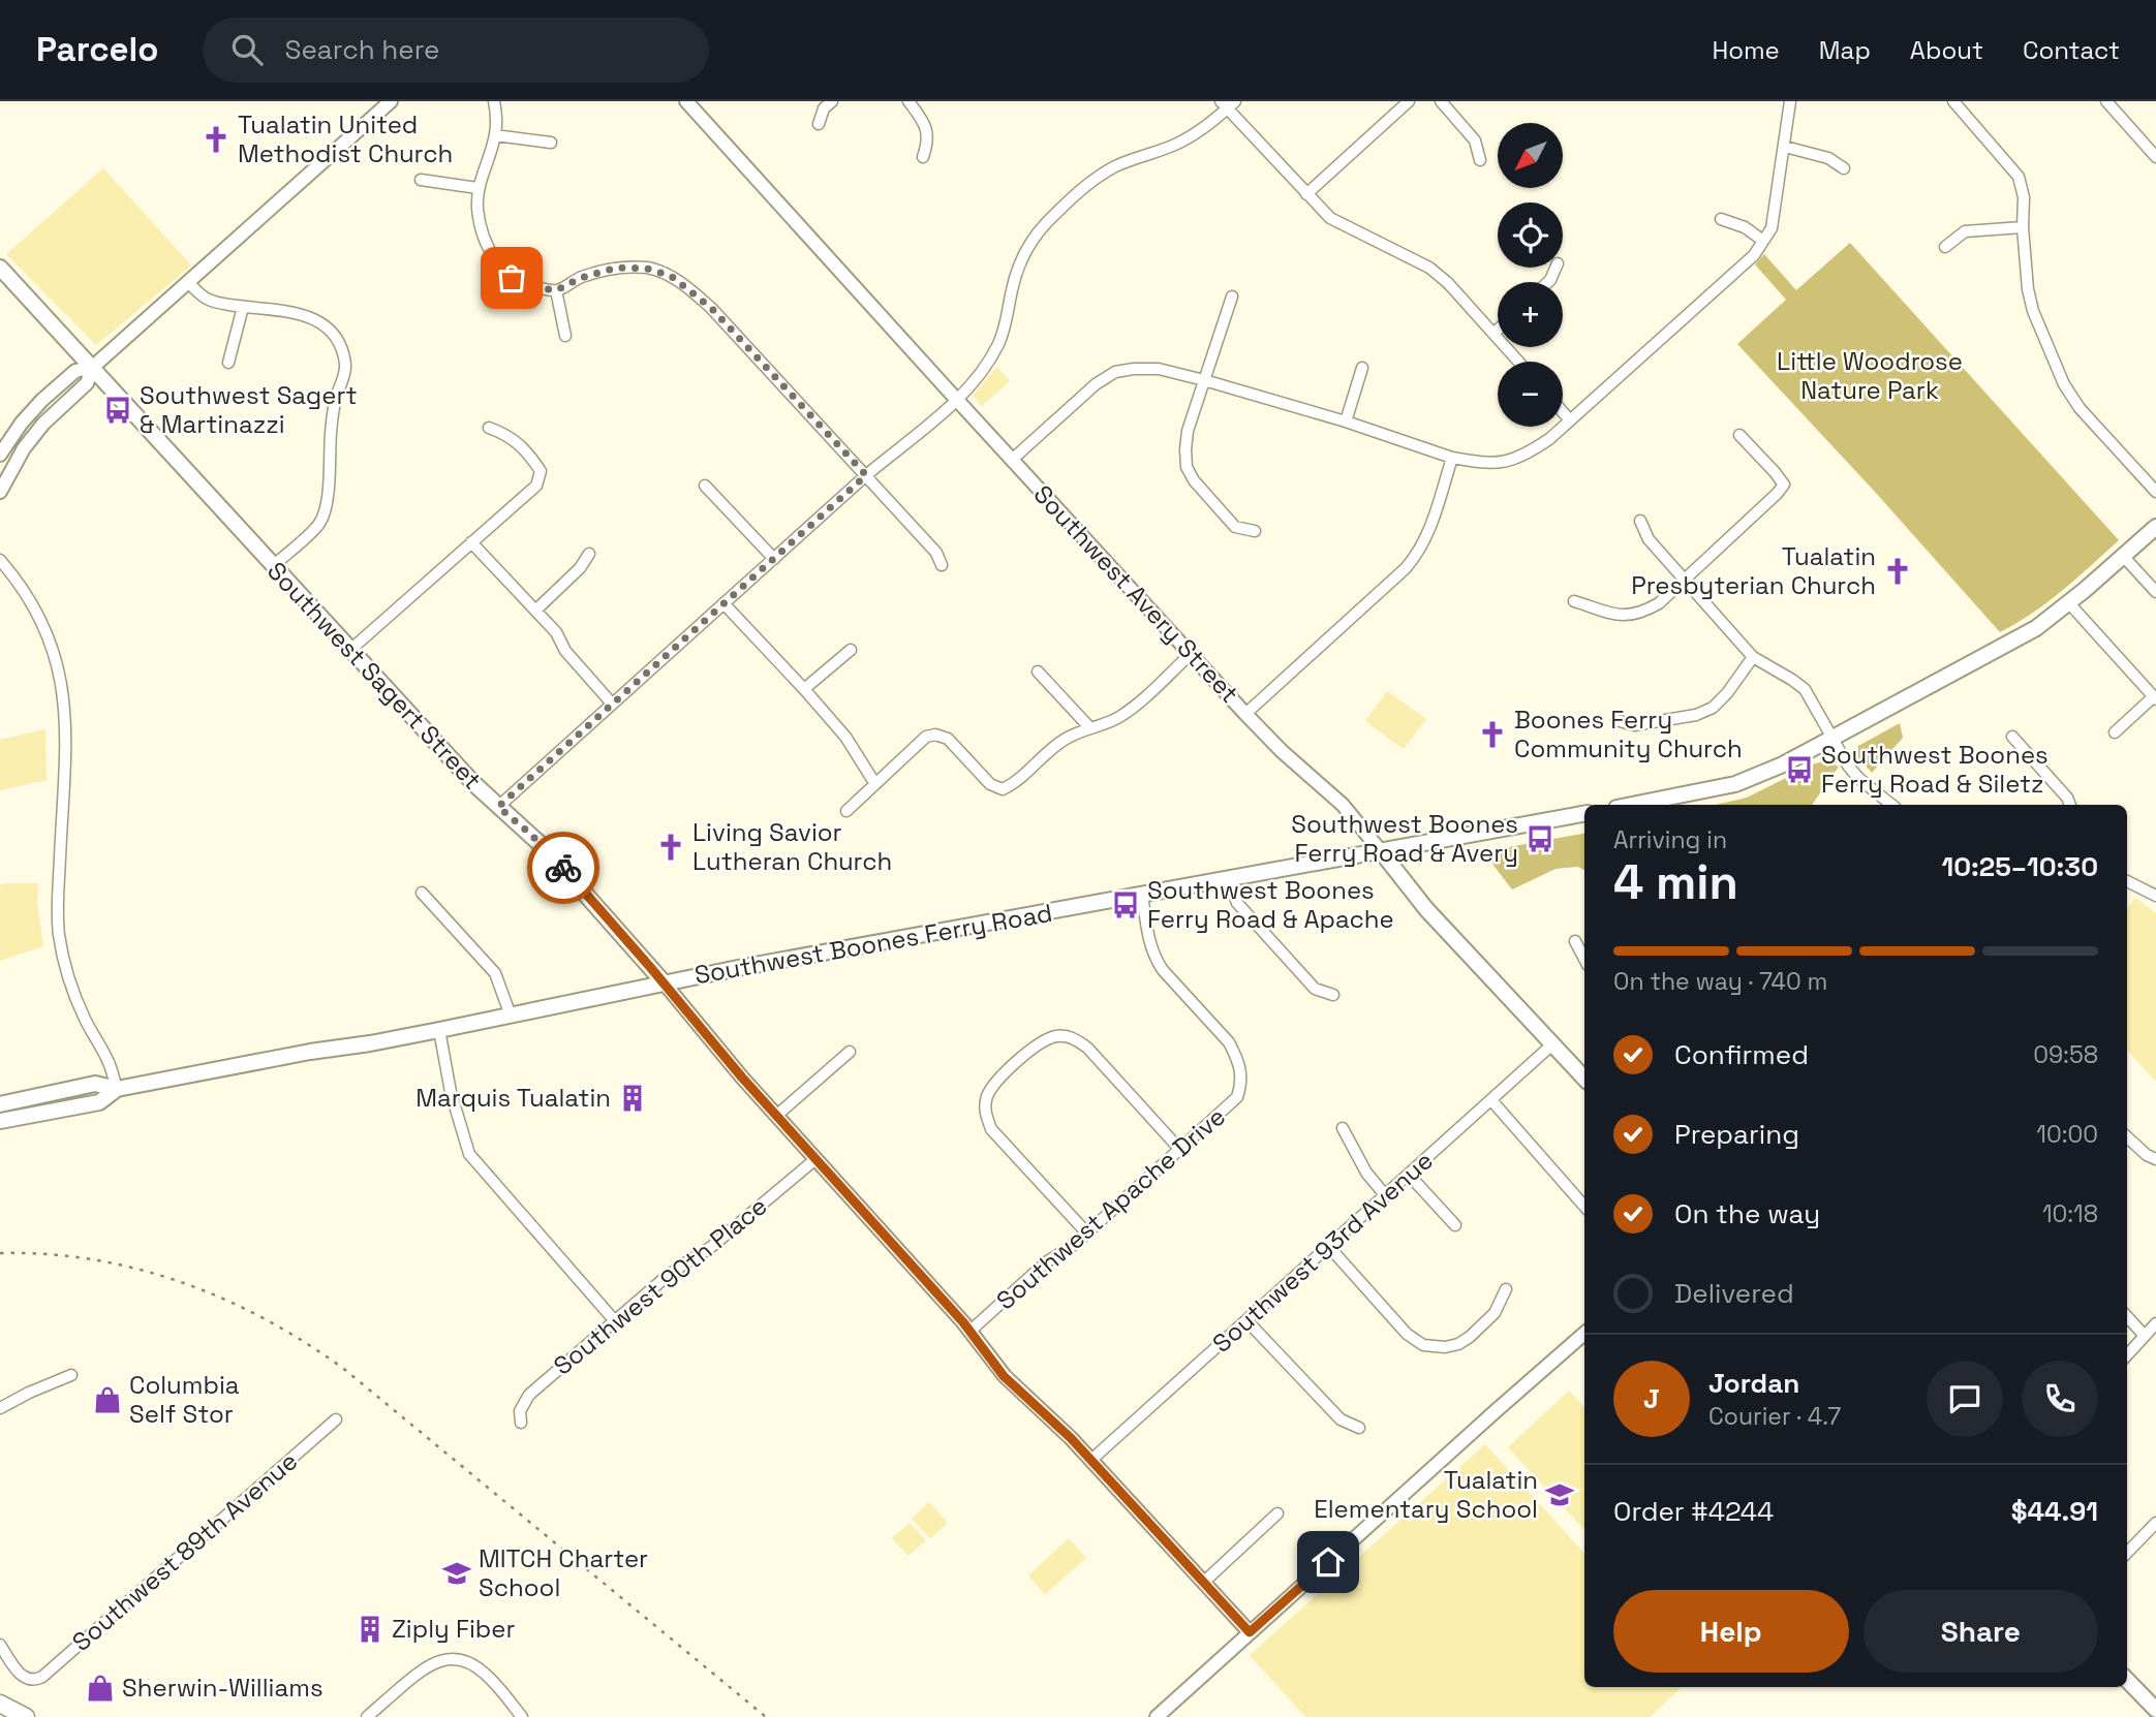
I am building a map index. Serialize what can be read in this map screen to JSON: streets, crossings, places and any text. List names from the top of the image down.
{
  "streets": {
    "main road": ["Southwest Avery Street", "Southwest Sagert Street", "Southwest Boones Ferry Road"],
    "street": [
      "Southwest Apache Drive",
      "Southwest 93rd Avenue",
      "Southwest 90th Place",
      "Southwest 89th Avenue"
    ]
  },
  "crossings": [
    ["Southwest Avery Street", "Southwest Boones Ferry Road"],
    ["Southwest Avery Street", "Southwest 93rd Avenue"],
    ["Southwest Sagert Street", "Southwest Boones Ferry Road"],
    ["Southwest Sagert Street", "Southwest Apache Drive"],
    ["Southwest Sagert Street", "Southwest 93rd Avenue"],
    ["Southwest Sagert Street", "Southwest 90th Place"],
    ["Southwest Boones Ferry Road", "Southwest Apache Drive"]
  ],
  "parks": ["Little Woodrose Nature Park"],
  "places": {
    "church": [
      "Tualatin United Methodist Church",
      "Tualatin Presbyterian Church",
      "Boones Ferry Community Church",
      "Living Savior Lutheran Church"
    ],
    "bus stop": [
      "Southwest Sagert & Martinazzi",
      "Southwest Boones Ferry Road & Siletz",
      "Southwest Boones Ferry Road & Avery",
      "Southwest Boones Ferry Road & Apache"
    ],
    "building": ["Marquis Tualatin", "Ziply Fiber"],
    "shop": ["Columbia Self Stor", "Sherwin-Williams"],
    "school or university": ["Tualatin Elementary School", "MITCH Charter School"]
  },
  "north": "bottom left",
  "page": {
    "header": "Parcelo",
    "search": "Search here",
    "nav": [
      "Home",
      "Map",
      "About",
      "Contact"
    ],
    "map_buttons": ["+", "−"],
    "heading": ["4 min", "Arriving in", "10:25–10:30"],
    "panel": [
      "Jordan",
      "Courier · 4.7",
      "Order #4244",
      "$44.91"
    ],
    "bar": "On the way · 740 m",
    "list": [
      ["Confirmed", "09:58"],
      ["Preparing", "10:00"],
      ["On the way", "10:18"],
      "Delivered"
    ],
    "round": "J",
    "buttons": ["Help", "Share"]
  }
}
